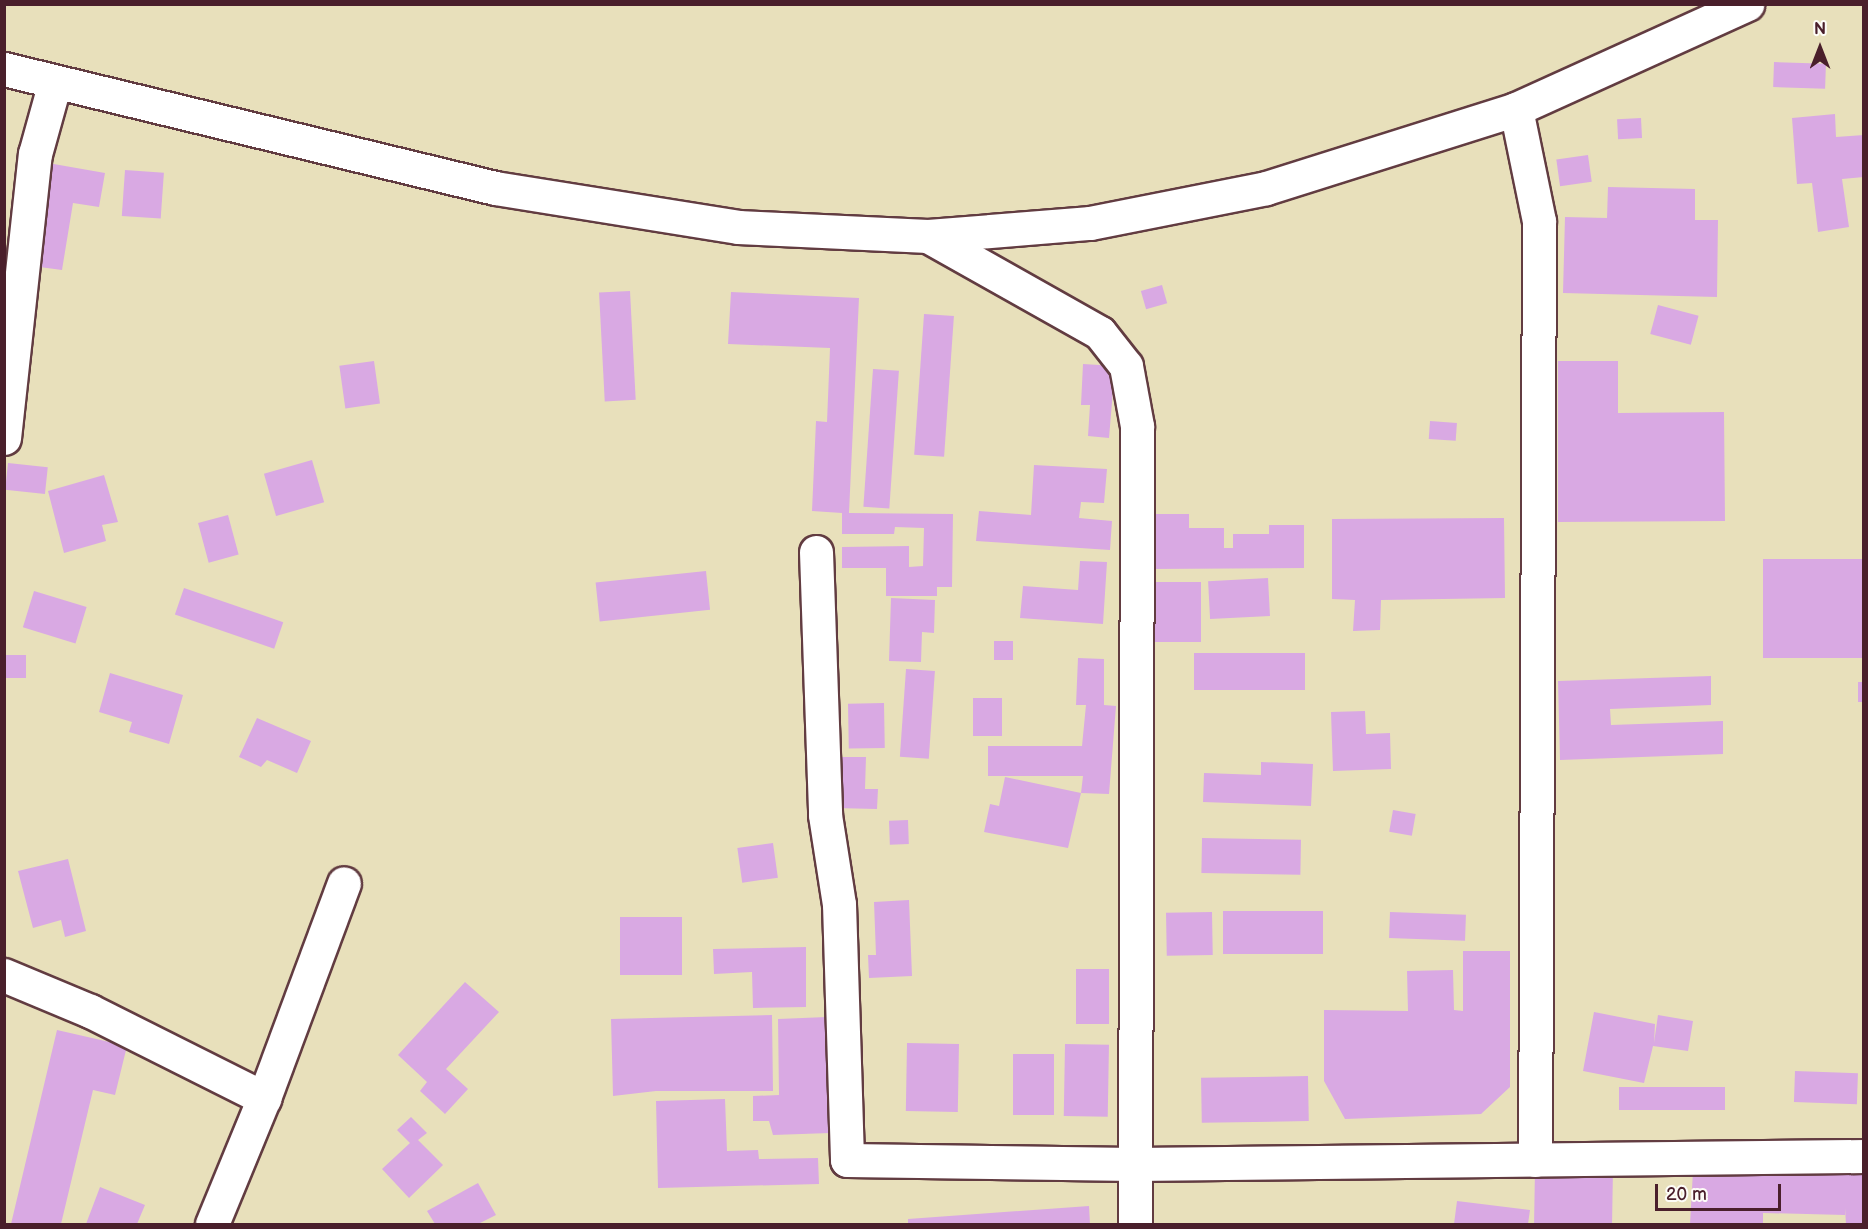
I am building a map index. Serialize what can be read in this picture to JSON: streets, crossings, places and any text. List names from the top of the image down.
{
  "scale_bar": "20 m",
  "north": "top"
}
